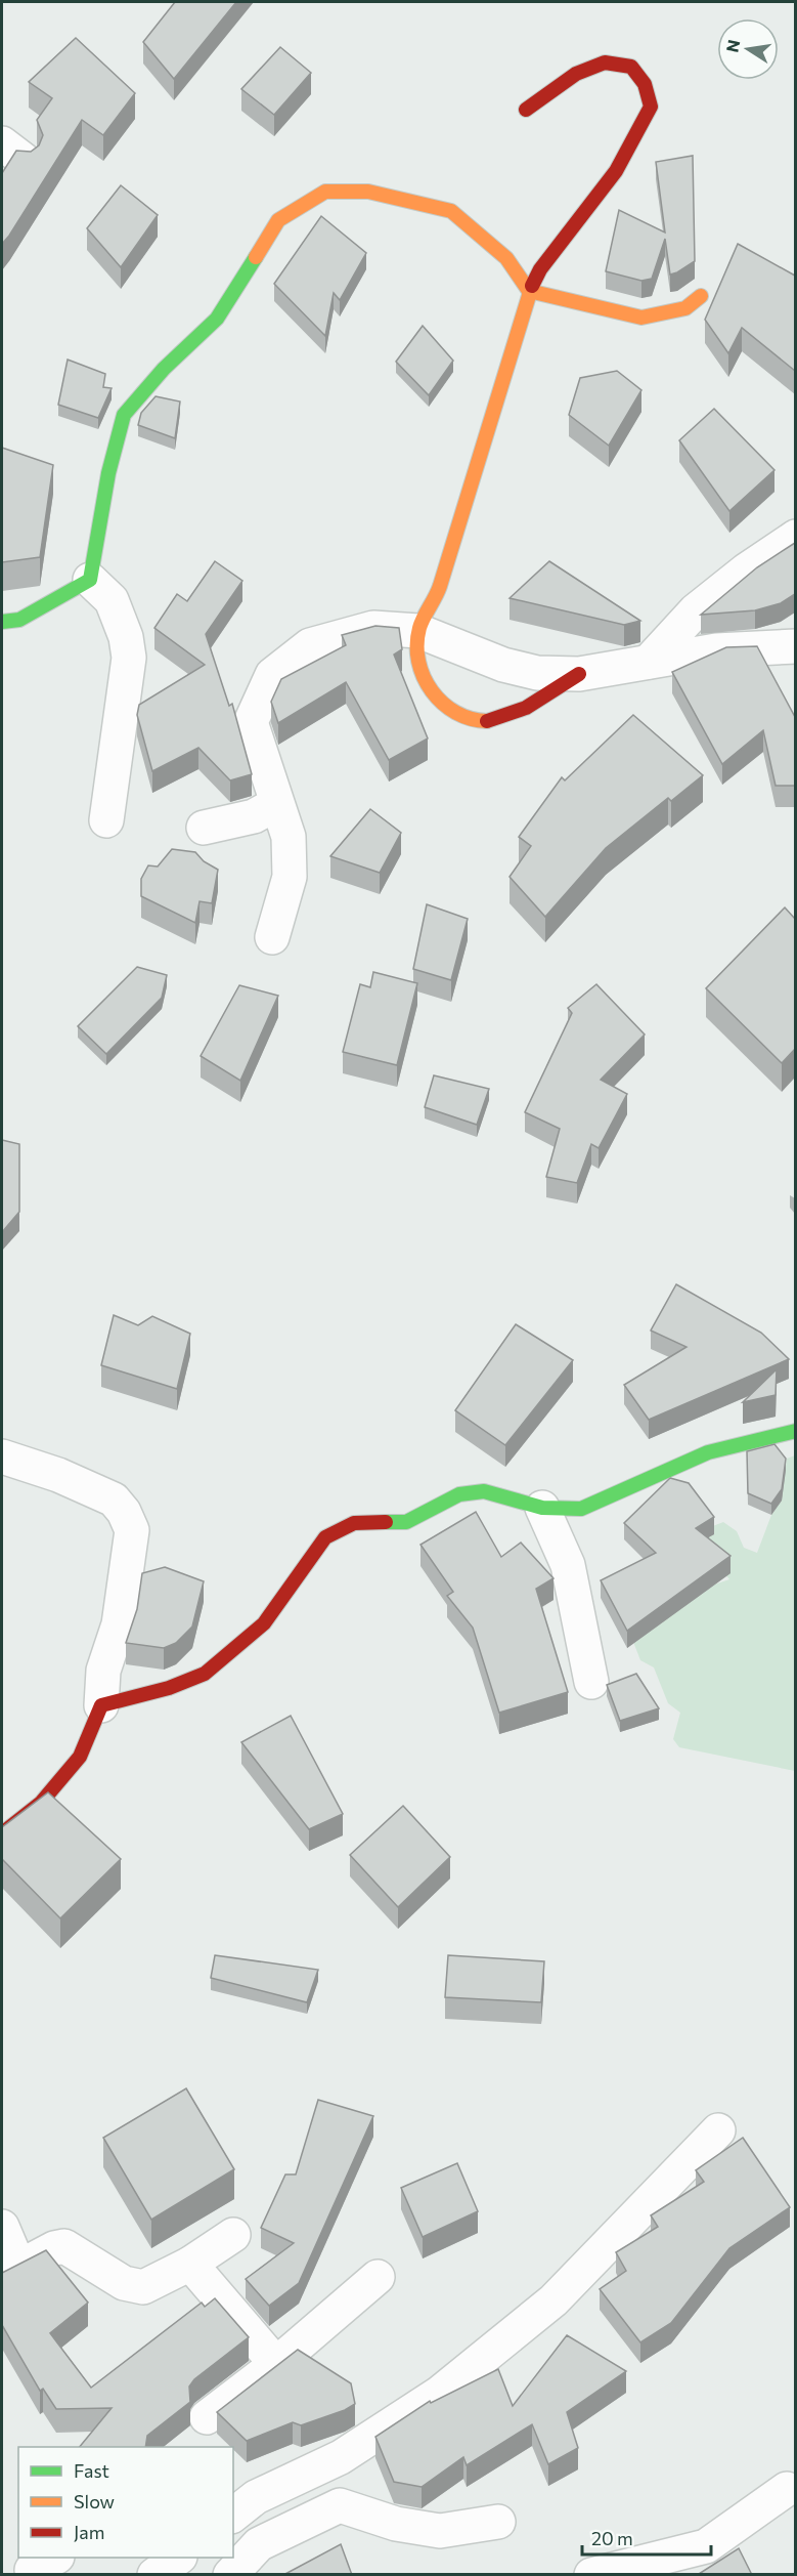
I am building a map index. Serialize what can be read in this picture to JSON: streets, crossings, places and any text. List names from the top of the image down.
{
  "legend": ["Fast", "Slow", "Jam"],
  "scale_bar": "20 m",
  "north": "left"
}
